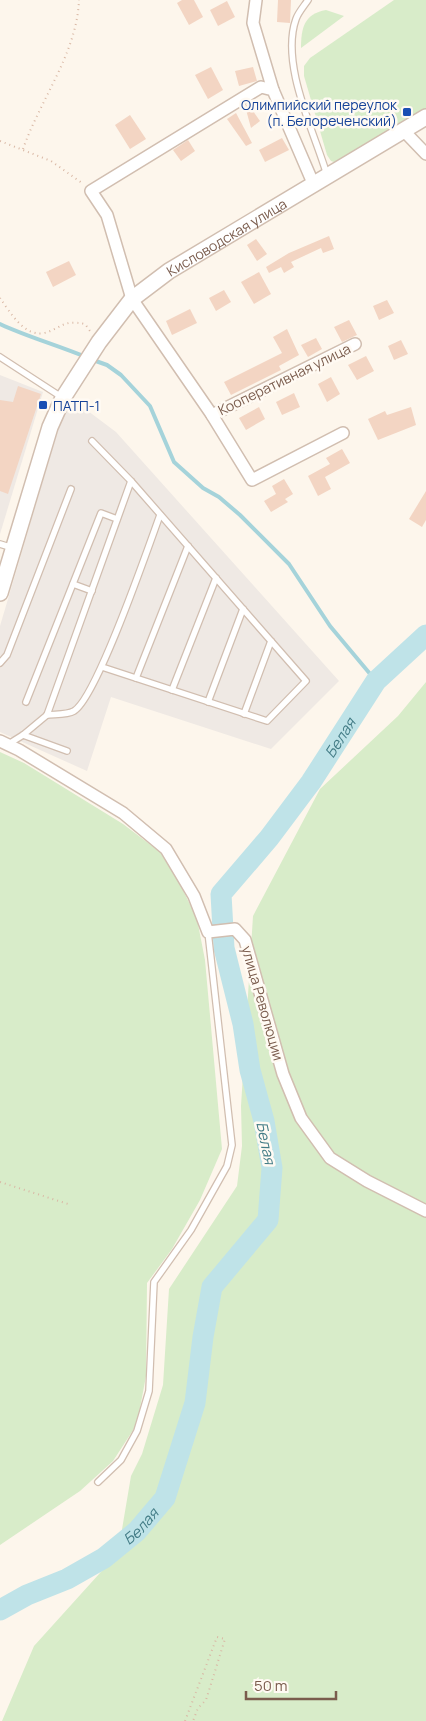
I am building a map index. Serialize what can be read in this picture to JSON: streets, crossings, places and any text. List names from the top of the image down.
{
  "streets": {
    "street": ["Кисловодская улица", "Кооперативная улица", "улица Революции"]
  },
  "crossings": [
    ["Кисловодская улица", "Кооперативная улица"]
  ],
  "water": ["Белая"],
  "places": {
    "transit": ["Олимпийский переулок (п. Белореченский)", "ПАТП-1"]
  },
  "scale_bar": "50 m"
}
